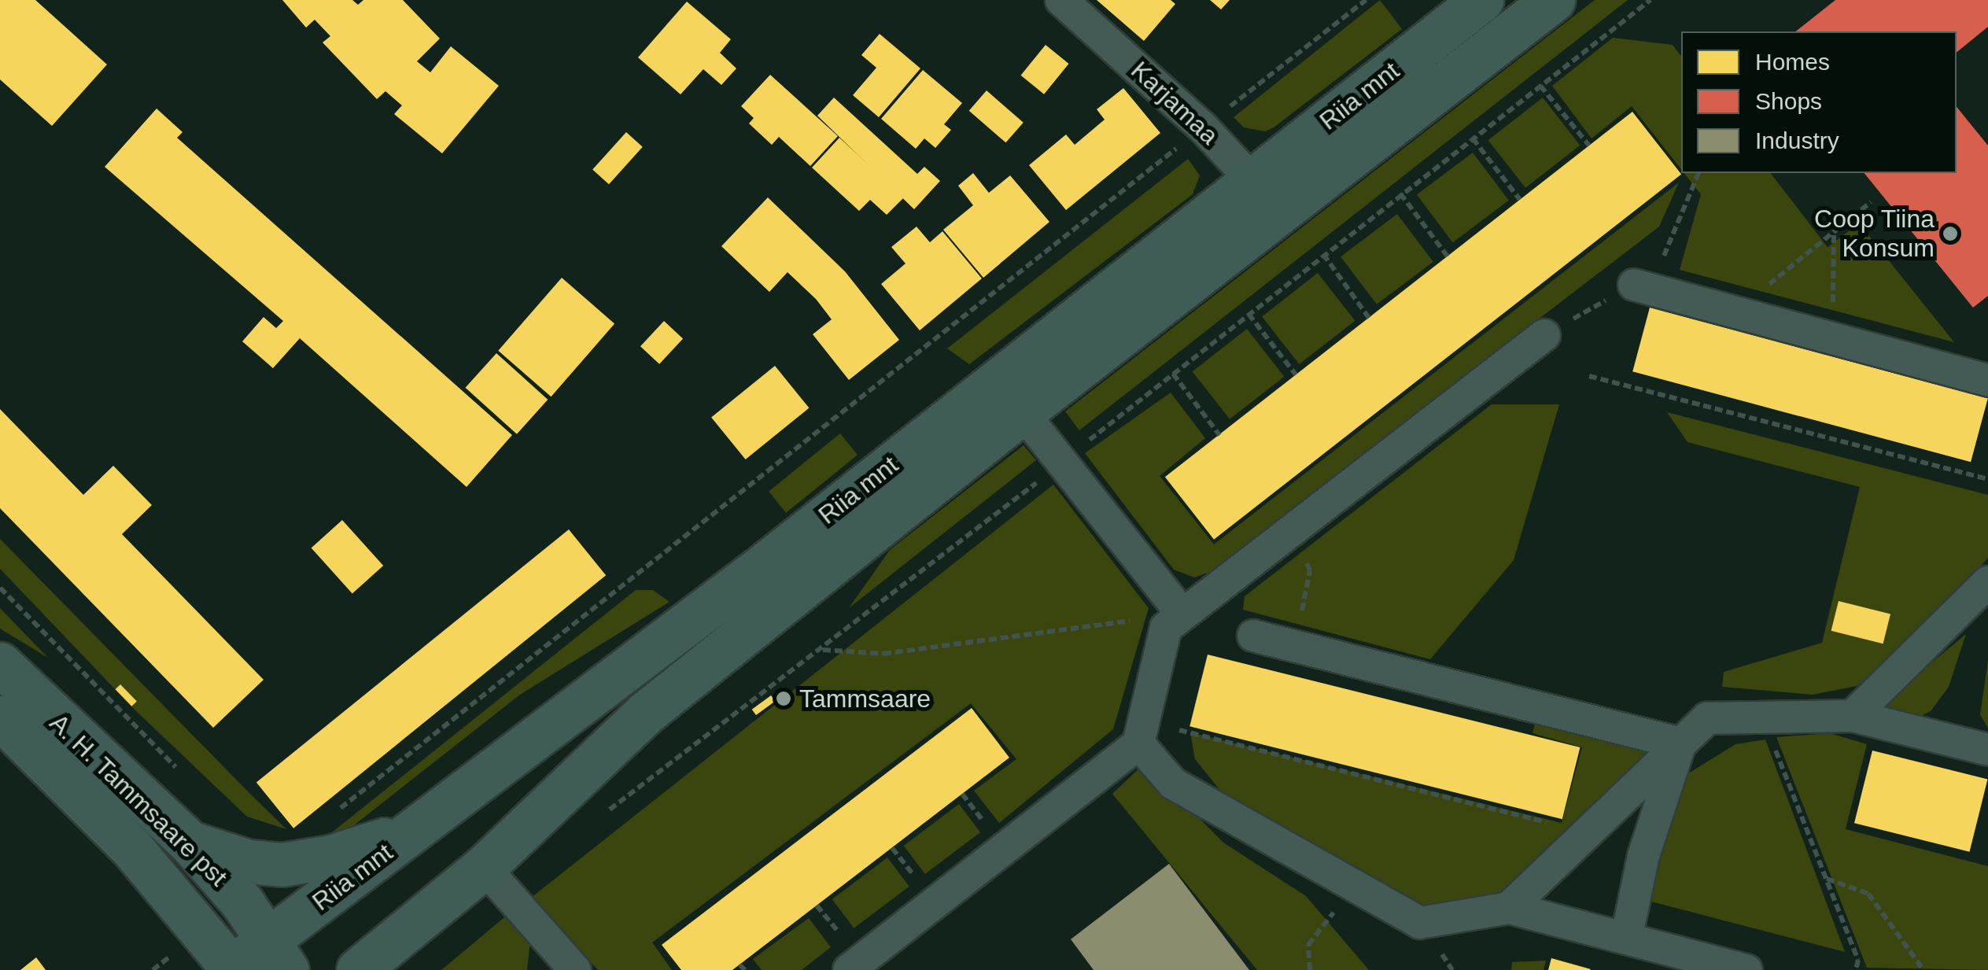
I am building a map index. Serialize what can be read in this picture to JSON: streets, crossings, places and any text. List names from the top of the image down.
{
  "streets": {
    "main road": ["Riia mnt", "A. H. Tammsaare pst"],
    "street": ["Karjamaa"]
  },
  "crossings": [
    ["Riia mnt", "Karjamaa"],
    ["Riia mnt", "A. H. Tammsaare pst"]
  ],
  "places": ["Coop Tiina Konsum", "Tammsaare"],
  "legend": ["Homes", "Shops", "Industry"]
}
